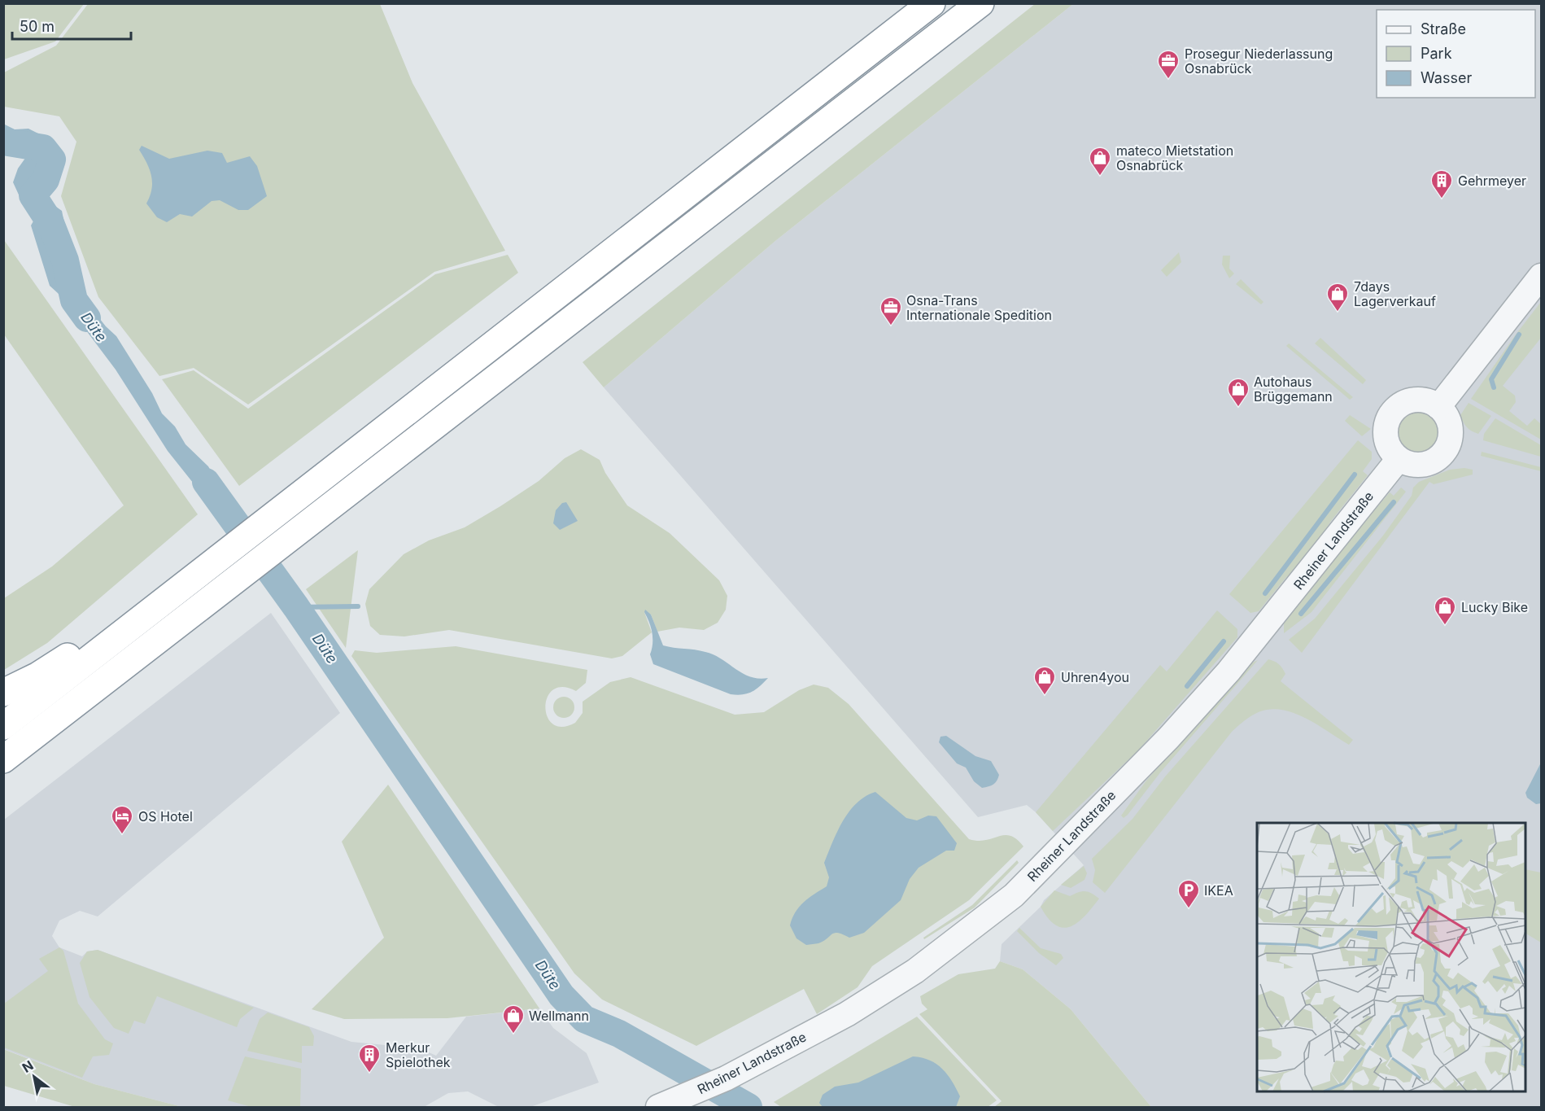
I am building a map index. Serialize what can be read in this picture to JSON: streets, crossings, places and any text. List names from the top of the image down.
{
  "streets": {
    "street": ["Rheiner Landstraße"]
  },
  "water": ["Düte"],
  "places": {
    "office": ["Prosegur Niederlassung Osnabrück", "Osna-Trans Internationale Spedition"],
    "shop": [
      "mateco Mietstation Osnabrück",
      "7days Lagerverkauf",
      "Autohaus Brüggemann",
      "Lucky Bike",
      "Uhren4you",
      "Wellmann"
    ],
    "building": ["Gehrmeyer", "Merkur Spielothek"],
    "hotel": ["OS Hotel"],
    "parking": ["IKEA"]
  },
  "legend": ["Straße", "Park", "Wasser"],
  "scale_bar": "50 m",
  "north": "top left"
}
